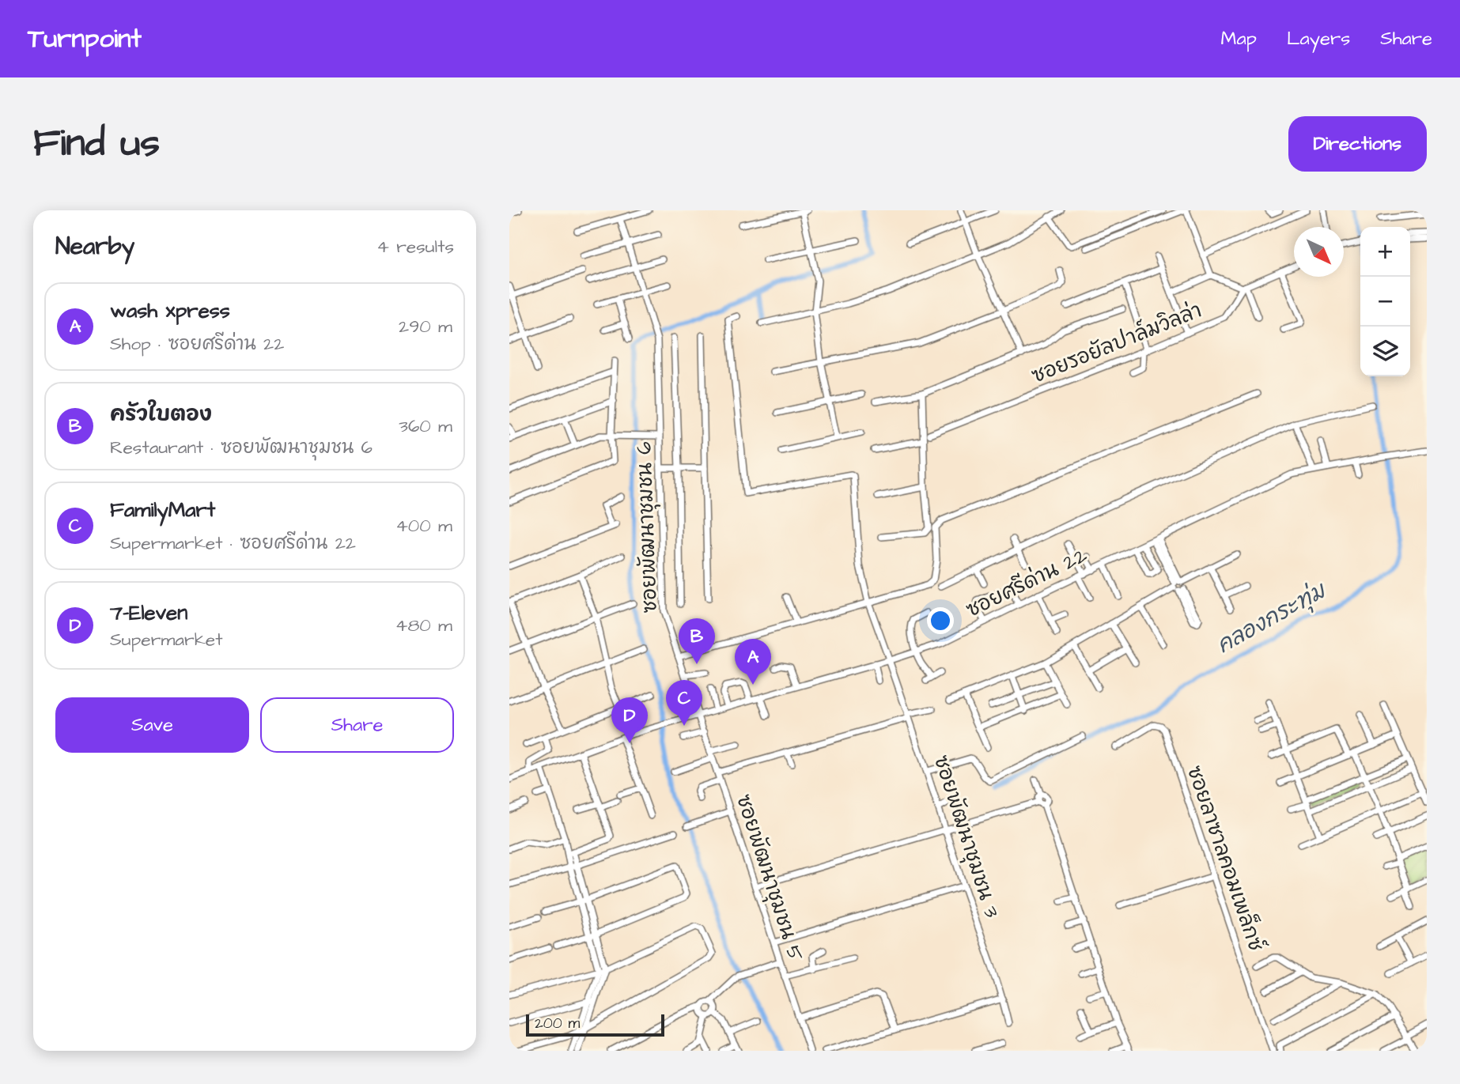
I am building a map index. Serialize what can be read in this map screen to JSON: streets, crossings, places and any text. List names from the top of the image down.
{
  "streets": {
    "street": [
      "ซอยรอยัลปาล์มวิลล่า",
      "ซอยพัฒนาชุมชน 6",
      "ซอยศรีด่าน 22",
      "ซอยพัฒนาชุมชน 3",
      "ซอยลาซาลคอมเพล็กซ์",
      "ซอยพัฒนาชุมชน 5"
    ]
  },
  "crossings": [
    ["ซอยพัฒนาชุมชน 6", "ซอยศรีด่าน 22"],
    ["ซอยพัฒนาชุมชน 6", "ซอยพัฒนาชุมชน 5"],
    ["ซอยศรีด่าน 22", "ซอยพัฒนาชุมชน 3"],
    ["ซอยศรีด่าน 22", "ซอยพัฒนาชุมชน 5"]
  ],
  "water": ["คลองกระทุ่ม"],
  "scale_bar": "200 m",
  "north": "bottom right",
  "page": {
    "header": "Turnpoint",
    "nav": ["Map", "Layers", "Share"],
    "buttons": [
      "Directions",
      ["Save", "Share"]
    ],
    "title": "Find us",
    "heading": ["Nearby", "4 results"],
    "map_buttons": ["+", "−"],
    "list": [
      {
        "mark": "A",
        "name": "wash xpress",
        "note": "Shop · ซอยศรีด่าน 22",
        "value": "290 m"
      },
      {
        "mark": "B",
        "name": "ครัวใบตอง",
        "note": "Restaurant · ซอยพัฒนาชุมชน 6",
        "value": "360 m"
      },
      {
        "mark": "C",
        "name": "FamilyMart",
        "note": "Supermarket · ซอยศรีด่าน 22",
        "value": "400 m"
      },
      {
        "mark": "D",
        "name": "7-Eleven",
        "note": "Supermarket",
        "value": "480 m"
      }
    ],
    "pins": [
      "B",
      "A",
      "C",
      "D"
    ],
    "scale": "200 m"
  }
}
